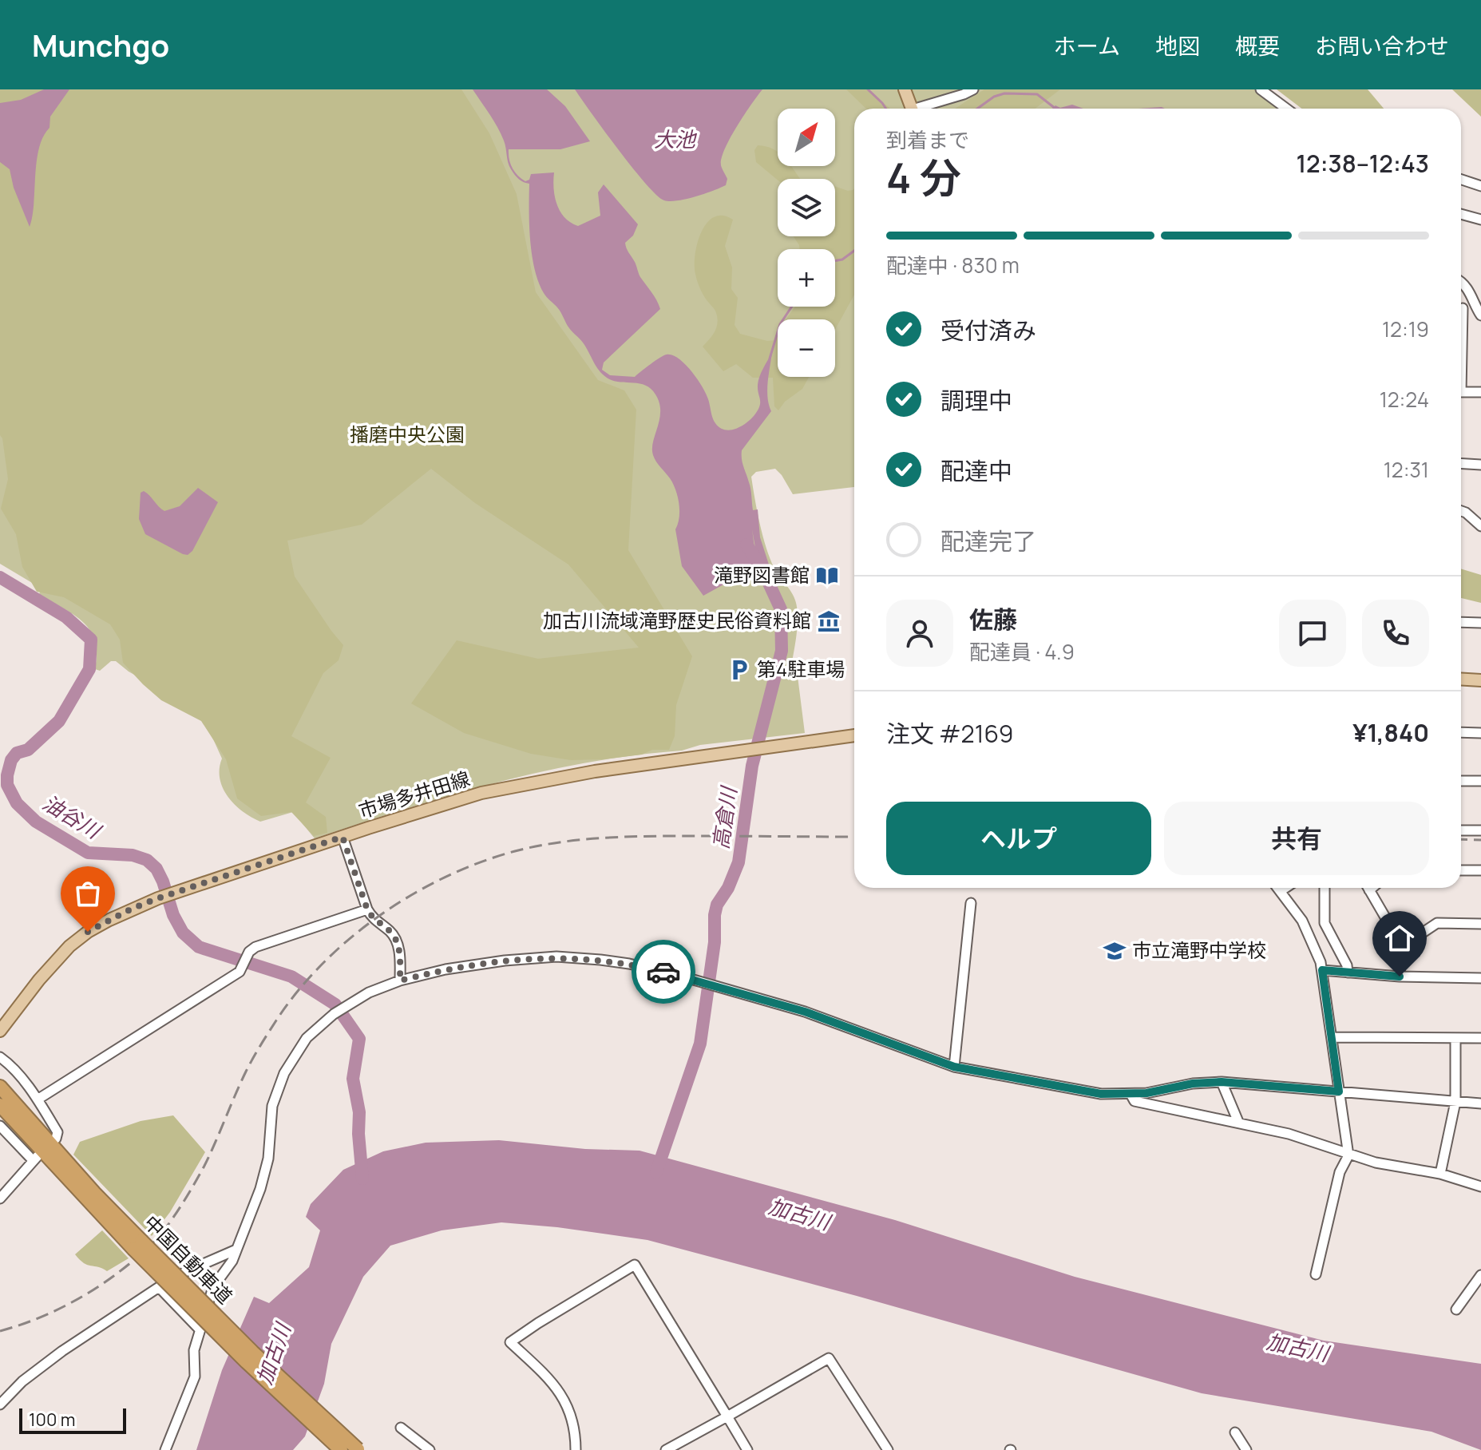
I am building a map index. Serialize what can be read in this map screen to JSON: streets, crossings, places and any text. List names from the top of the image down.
{
  "streets": {
    "highway": ["中国自動車道"],
    "main road": ["市場多井田線"]
  },
  "water": [
    "大池",
    "油谷川",
    "高倉川",
    "加古川"
  ],
  "parks": ["播磨中央公園"],
  "places": {
    "library": ["滝野図書館"],
    "museum": ["加古川流域滝野歴史民俗資料館"],
    "parking": ["第4駐車場"],
    "school or university": ["市立滝野中学校"]
  },
  "scale_bar": "100 m",
  "north": "top right",
  "page": {
    "header": "Munchgo",
    "nav": [
      "ホーム",
      "地図",
      "概要",
      "お問い合わせ"
    ],
    "map_buttons": ["+", "−"],
    "heading": ["4 分", "到着まで", "12:38–12:43"],
    "panel": [
      "佐藤",
      "配達員 · 4.9",
      "注文 #2169",
      "¥1,840"
    ],
    "bar": "配達中 · 830 m",
    "list": [
      ["受付済み", "12:19"],
      ["調理中", "12:24"],
      ["配達中", "12:31"],
      "配達完了"
    ],
    "buttons": ["ヘルプ", "共有"],
    "scale": "100 m"
  }
}
